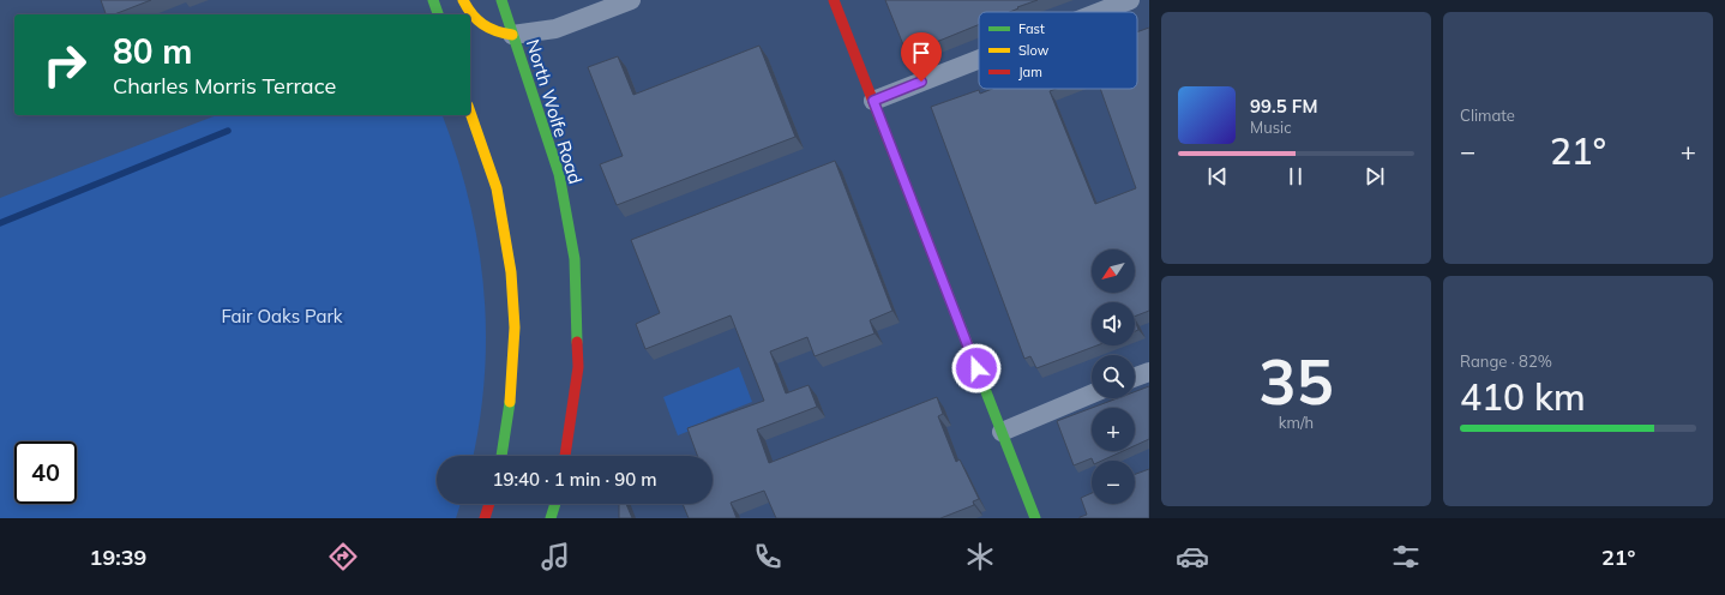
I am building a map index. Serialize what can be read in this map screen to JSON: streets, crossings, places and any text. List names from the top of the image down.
{
  "streets": {
    "main road": ["North Wolfe Road"]
  },
  "parks": ["Fair Oaks Park"],
  "legend": ["Fast", "Slow", "Jam"],
  "north": "bottom left",
  "page": {
    "tile": [
      "Climate",
      ["35", "km/h"],
      ["Range · 82%", "410 km"]
    ],
    "turn": ["80 m", "Charles Morris Terrace"],
    "song": ["99.5 FM", "Music"],
    "heat": ["−", "21°", "+"],
    "map_buttons": ["+", "−"],
    "limit": "40",
    "trip": "19:40 · 1 min · 90 m",
    "tabs": ["19:39", "21°"]
  }
}
